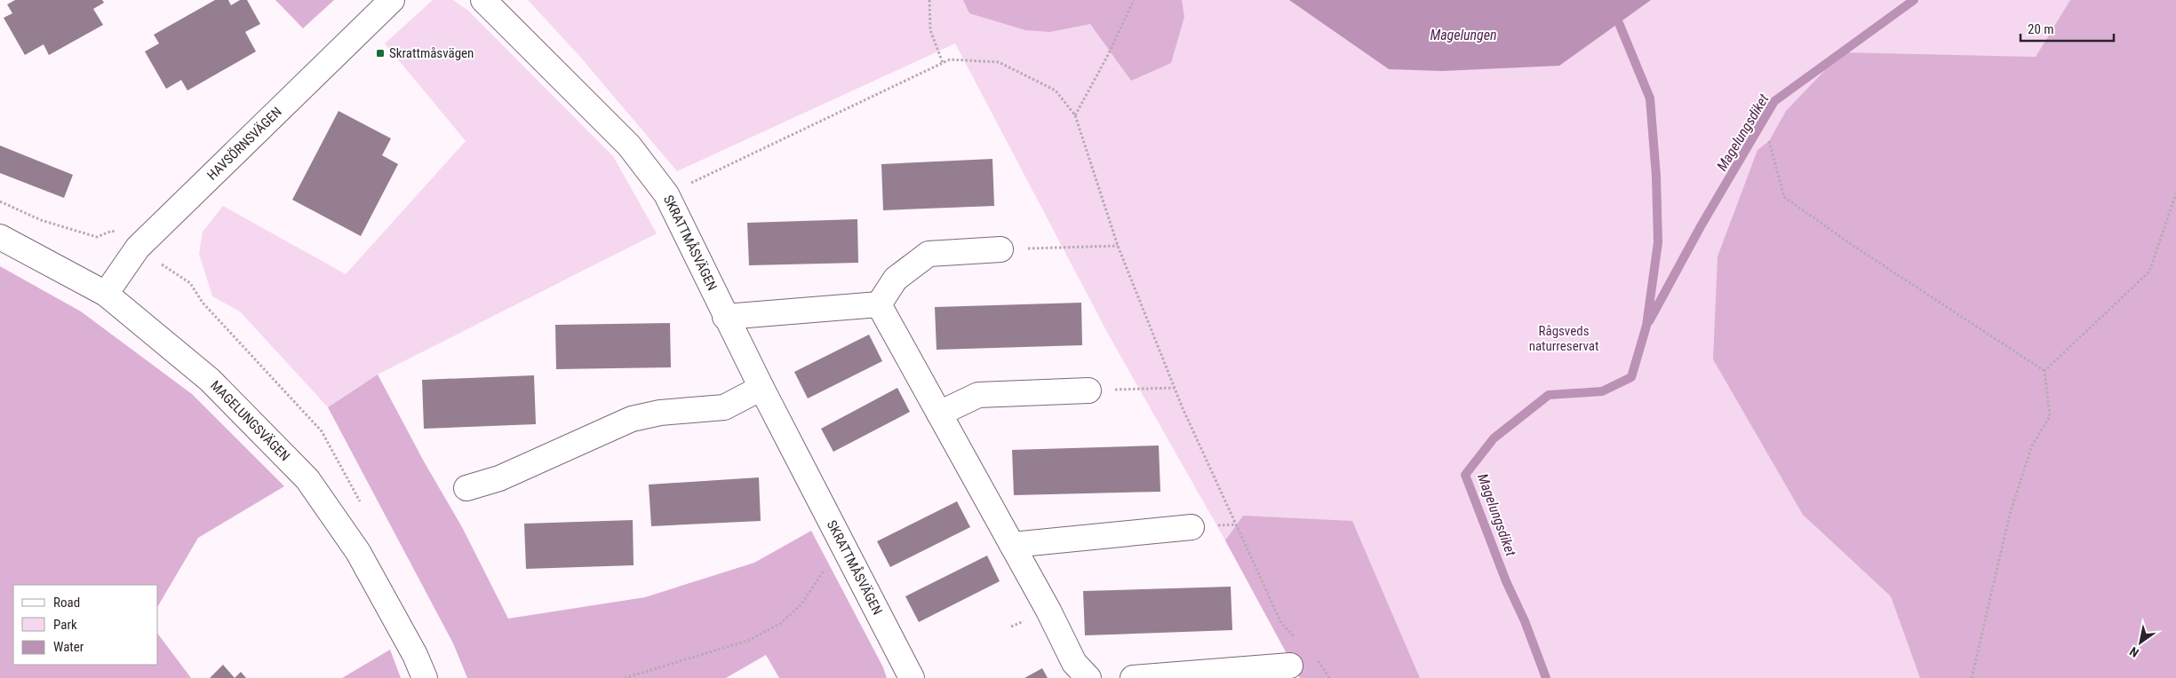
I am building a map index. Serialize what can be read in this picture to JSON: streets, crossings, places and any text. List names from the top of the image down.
{
  "streets": {
    "street": ["HAVSÖRNSVÄGEN", "SKRATTMÅSVÄGEN", "MAGELUNGSVÄGEN"]
  },
  "crossings": [
    ["HAVSÖRNSVÄGEN", "MAGELUNGSVÄGEN"]
  ],
  "water": ["Magelungen", "Magelungsdiket"],
  "parks": ["Rågsveds naturreservat"],
  "places": {
    "transit": ["Skrattmåsvägen"]
  },
  "legend": ["Road", "Park", "Water"],
  "scale_bar": "20 m",
  "north": "bottom left"
}
